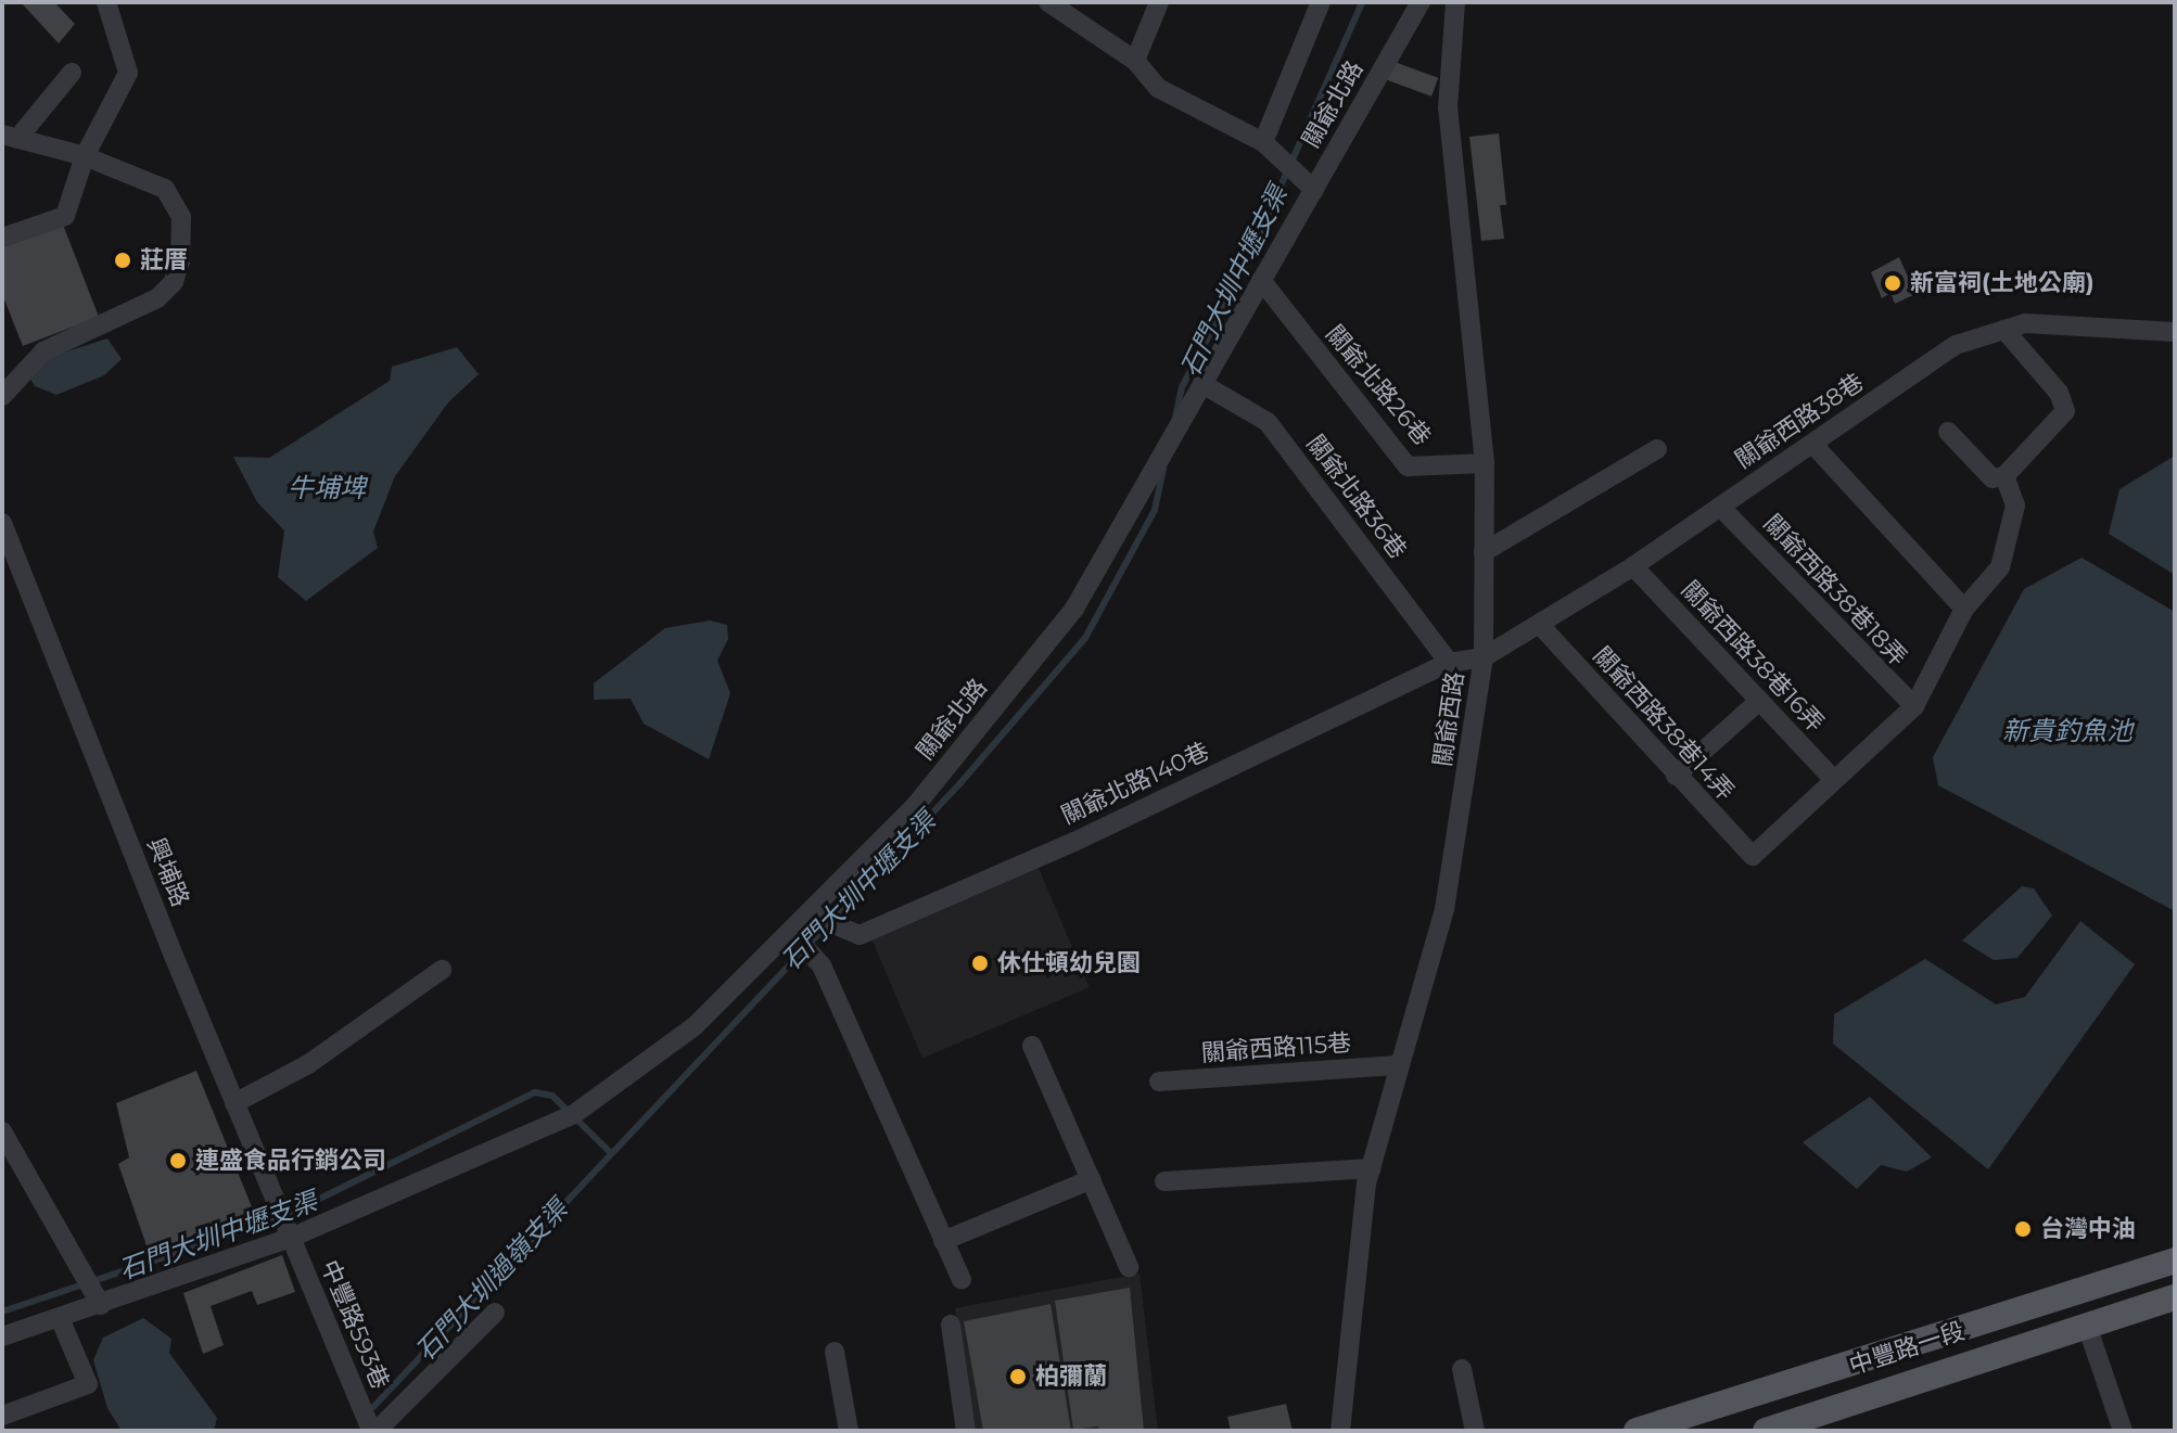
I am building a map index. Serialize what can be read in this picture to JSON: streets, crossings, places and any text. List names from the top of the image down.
{
  "streets": {
    "main road": ["中豐路一段"],
    "street": [
      "關爺北路",
      "關爺北路26巷",
      "關爺西路38巷",
      "關爺北路36巷",
      "關爺西路38巷18弄",
      "關爺西路38巷16弄",
      "關爺西路",
      "關爺西路38巷14弄",
      "關爺北路140巷",
      "興埔路",
      "關爺西路115巷",
      "中豐路593巷"
    ]
  },
  "crossings": [
    ["關爺北路", "關爺北路26巷"],
    ["關爺北路", "關爺北路36巷"],
    ["關爺北路", "關爺北路140巷"],
    ["關爺北路", "興埔路"],
    ["關爺北路", "中豐路593巷"],
    ["關爺北路26巷", "關爺西路"],
    ["關爺西路38巷", "關爺西路38巷18弄"],
    ["關爺西路38巷", "關爺西路38巷16弄"],
    ["關爺西路38巷", "關爺西路"],
    ["關爺西路38巷", "關爺西路38巷14弄"],
    ["關爺西路38巷", "關爺北路140巷"],
    ["關爺北路36巷", "關爺北路140巷"],
    ["關爺西路38巷16弄", "關爺西路38巷14弄"],
    ["關爺西路", "關爺北路140巷"],
    ["關爺西路", "關爺西路115巷"],
    ["興埔路", "中豐路593巷"]
  ],
  "water": [
    "石門大圳中壢支渠",
    "牛埔埤",
    "新貴釣魚池",
    "石門大圳過嶺支渠"
  ],
  "places": [
    "莊厝",
    "新富祠(土地公廟)",
    "休仕頓幼兒園",
    "連盛食品行銷公司",
    "台灣中油",
    "柏彌蘭"
  ]
}
